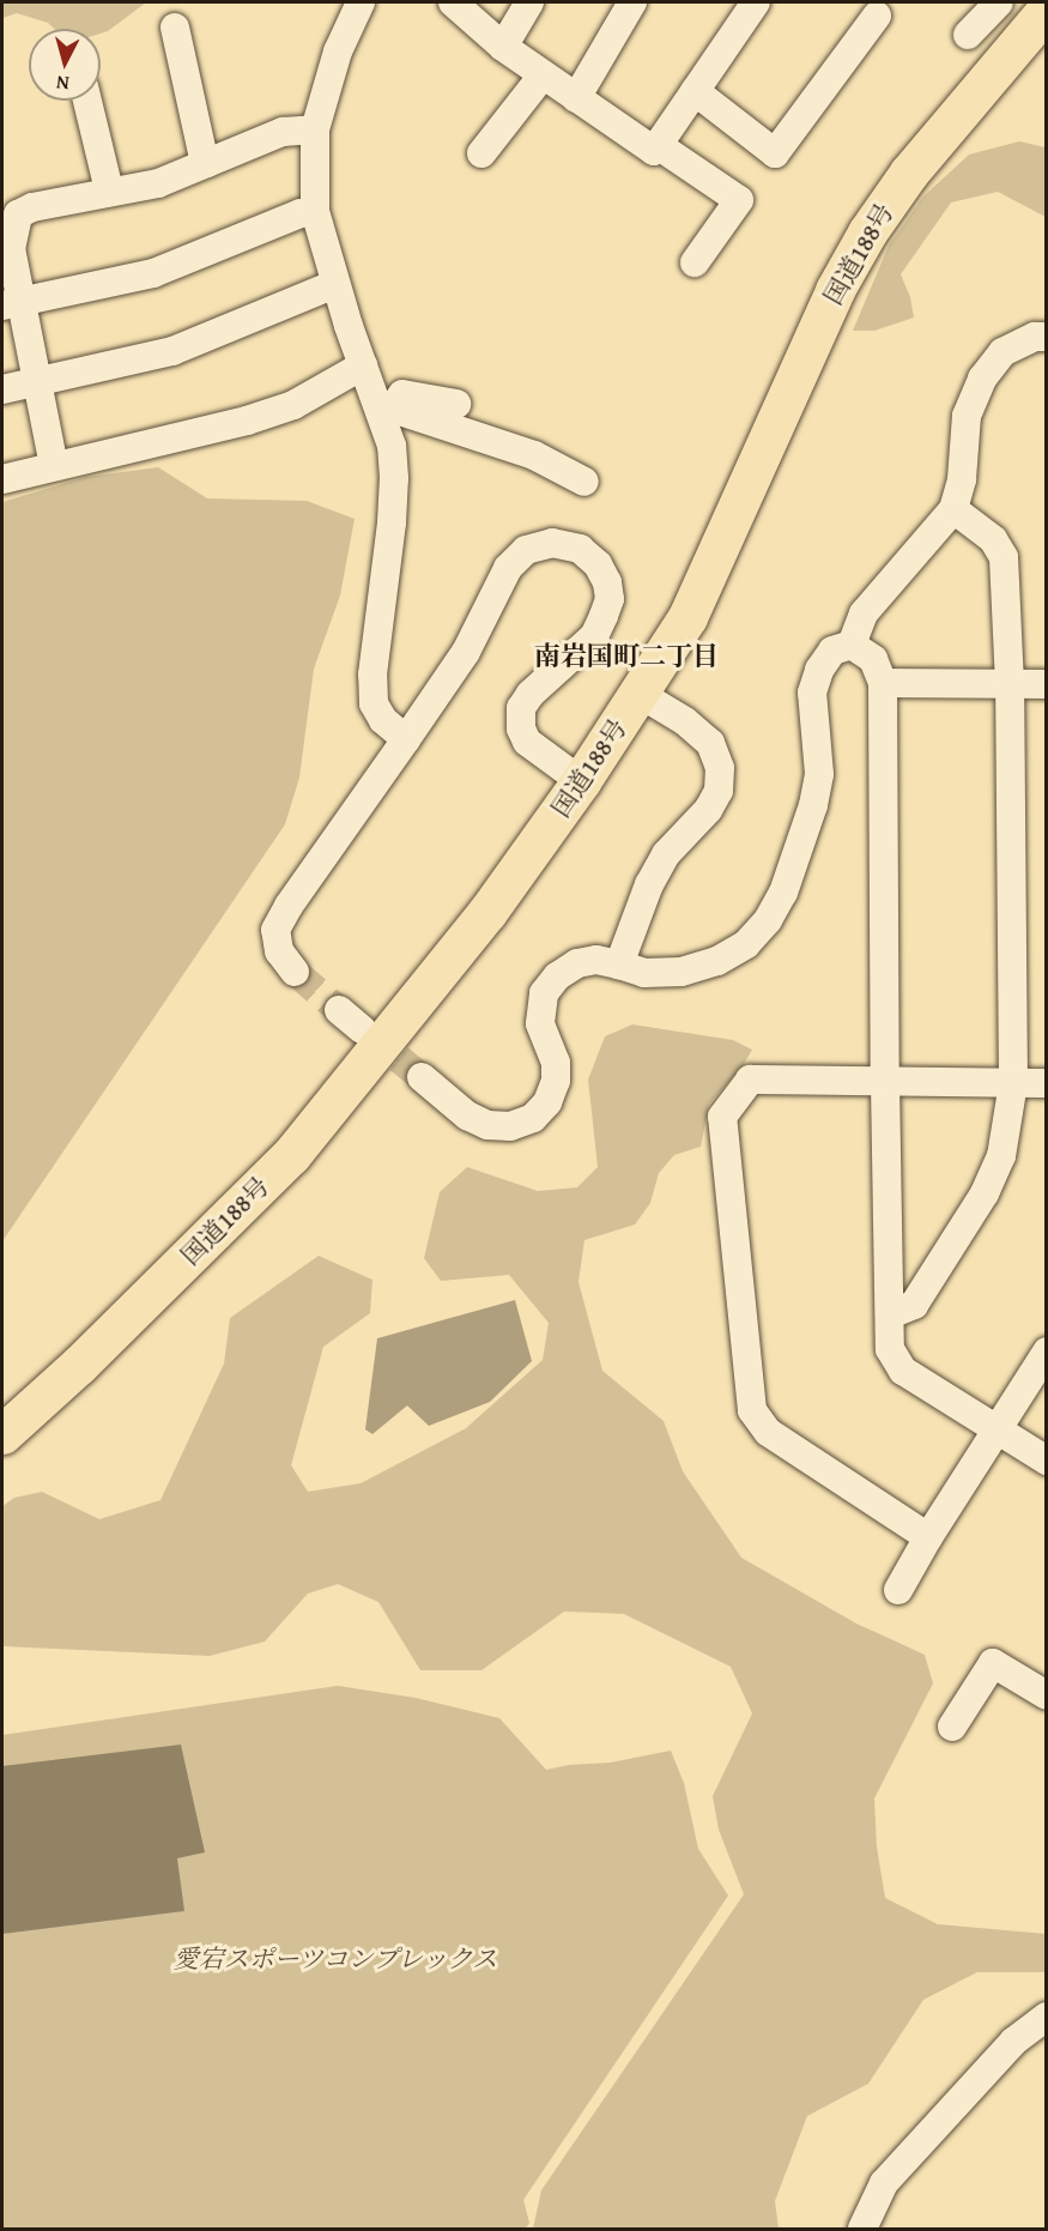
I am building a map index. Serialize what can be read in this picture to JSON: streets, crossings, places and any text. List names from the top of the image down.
{
  "streets": {
    "highway": ["国道188号"]
  },
  "districts": ["南岩国町二丁目"],
  "parks": ["愛宕スポーツコンプレックス"],
  "north": "bottom"
}
